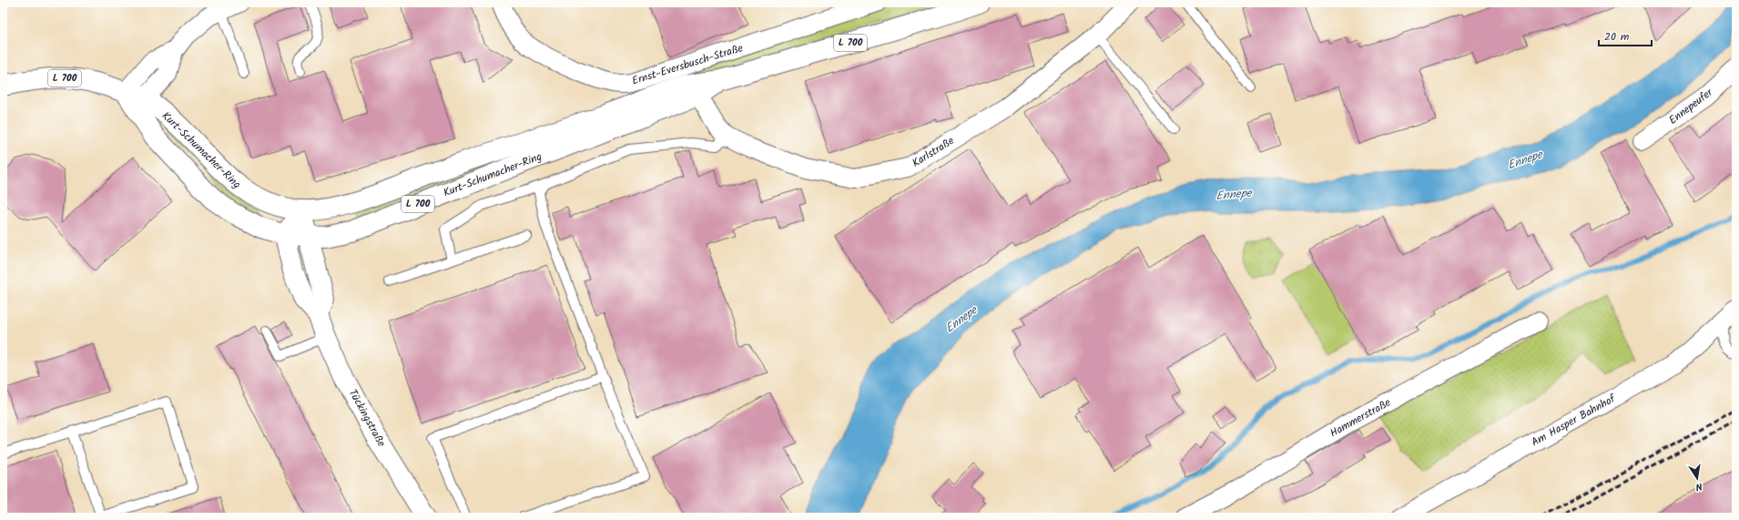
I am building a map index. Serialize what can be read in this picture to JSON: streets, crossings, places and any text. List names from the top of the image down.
{
  "streets": {
    "main road": ["L 700", "Kurt-Schumacher-Ring", "Tückingstraße"],
    "street": [
      "Ernst-Eversbusch-Straße",
      "Ennepeufer",
      "Karlstraße",
      "Hammerstraße",
      "Am Hasper Bahnhof"
    ]
  },
  "crossings": [
    ["L 700", "Kurt-Schumacher-Ring"],
    ["Kurt-Schumacher-Ring", "Karlstraße"],
    ["Kurt-Schumacher-Ring", "Tückingstraße"]
  ],
  "water": ["Ennepe"],
  "scale_bar": "20 m",
  "north": "bottom"
}
